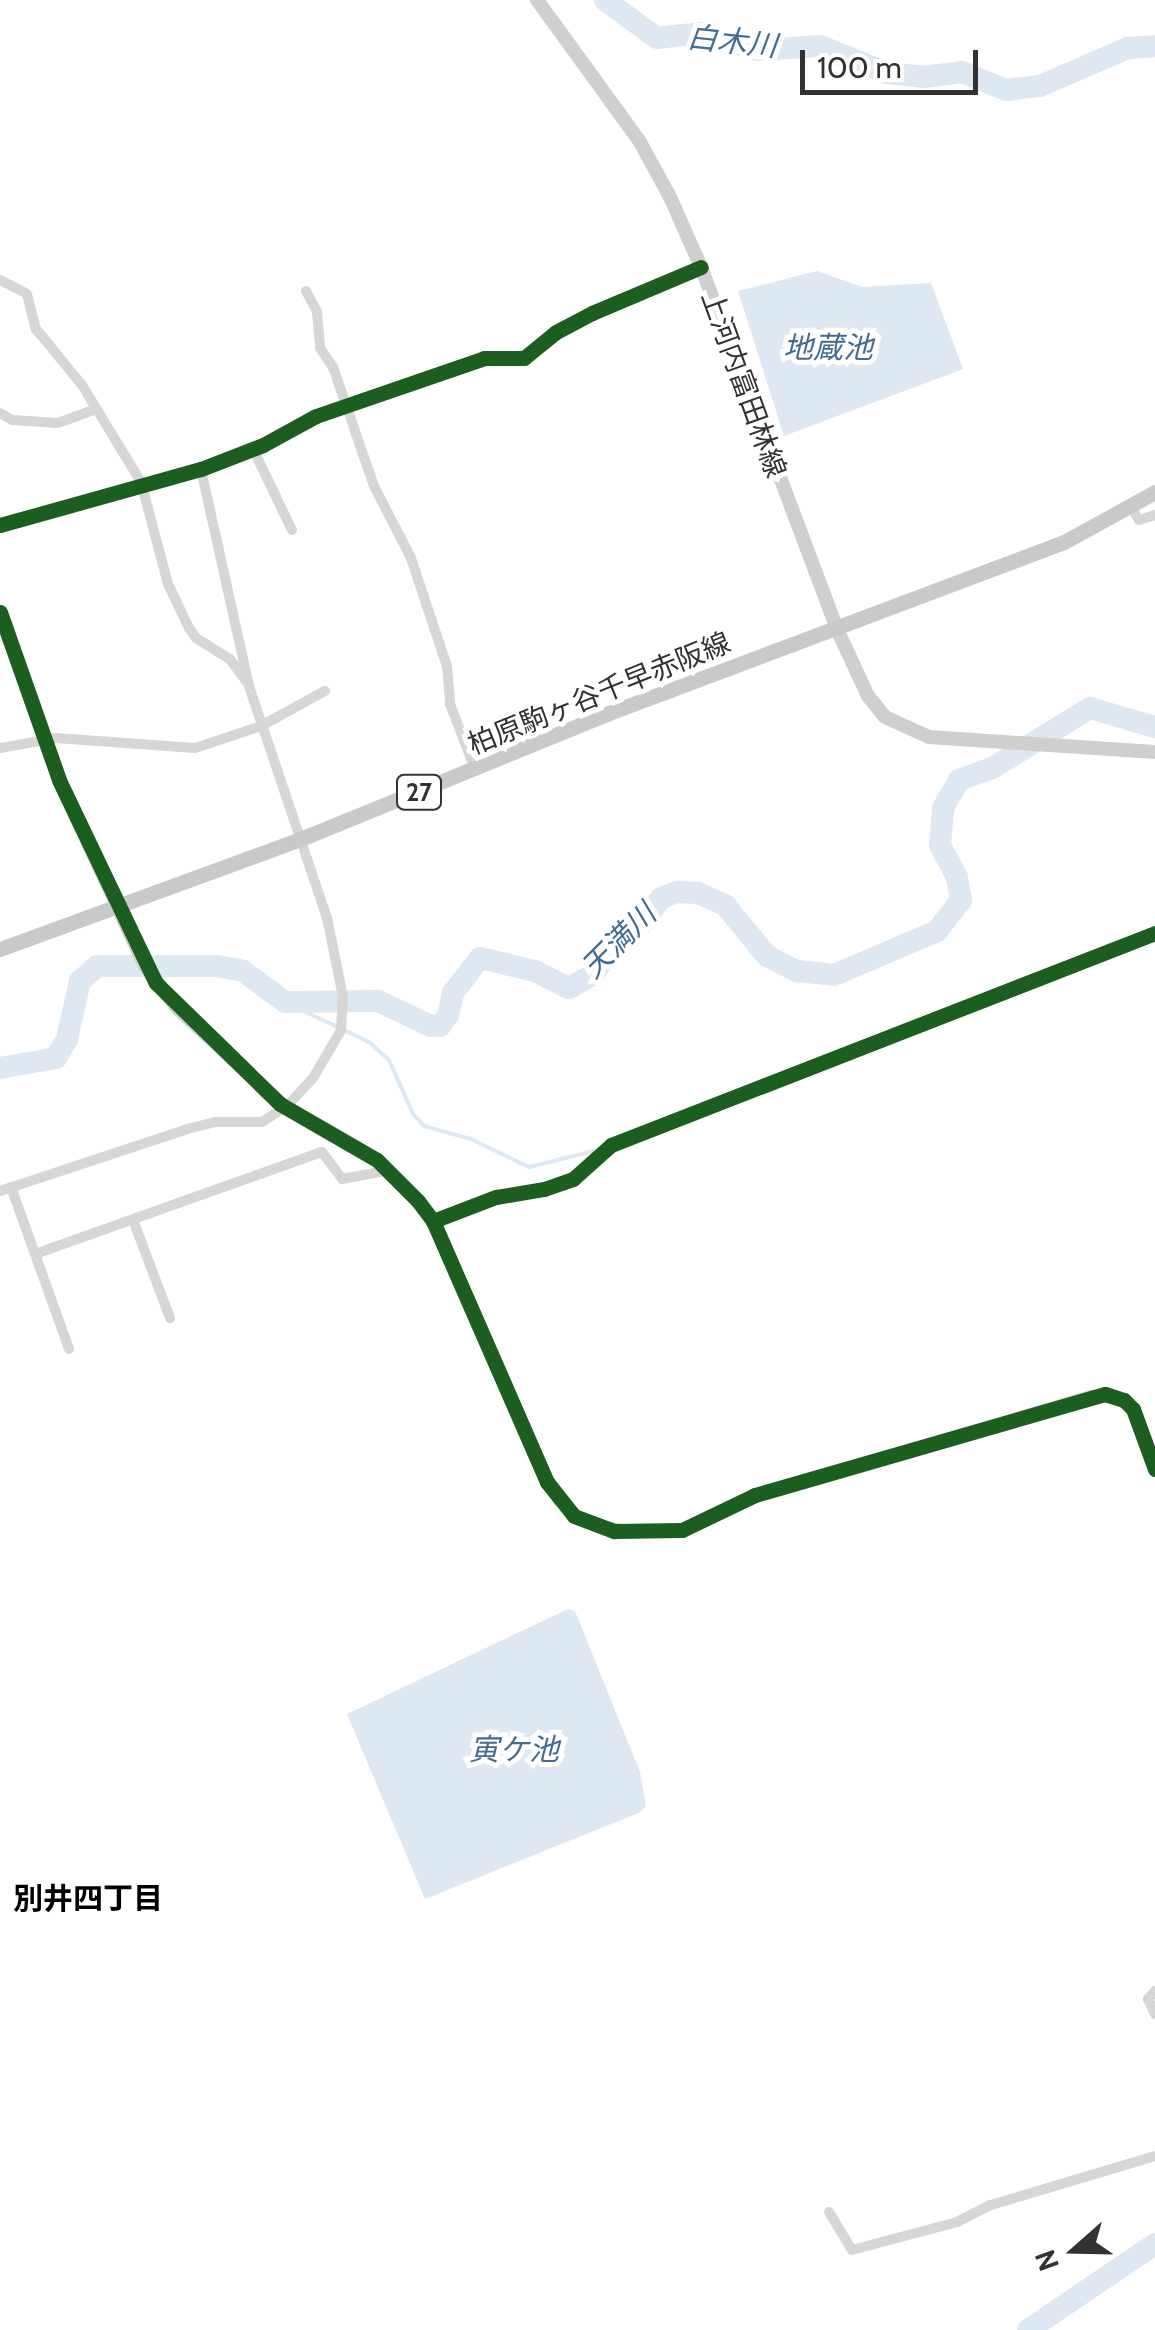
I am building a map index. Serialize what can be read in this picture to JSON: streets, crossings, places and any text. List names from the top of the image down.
{
  "streets": {
    "main road": ["柏原駒ヶ谷千早赤阪線", "27"],
    "street": ["上河内富田林線"]
  },
  "crossings": [
    ["上河内富田林線", "柏原駒ヶ谷千早赤阪線"]
  ],
  "districts": ["別井四丁目"],
  "water": [
    "白木川",
    "地蔵池",
    "天満川",
    "寅ケ池"
  ],
  "scale_bar": "100 m",
  "north": "left"
}
